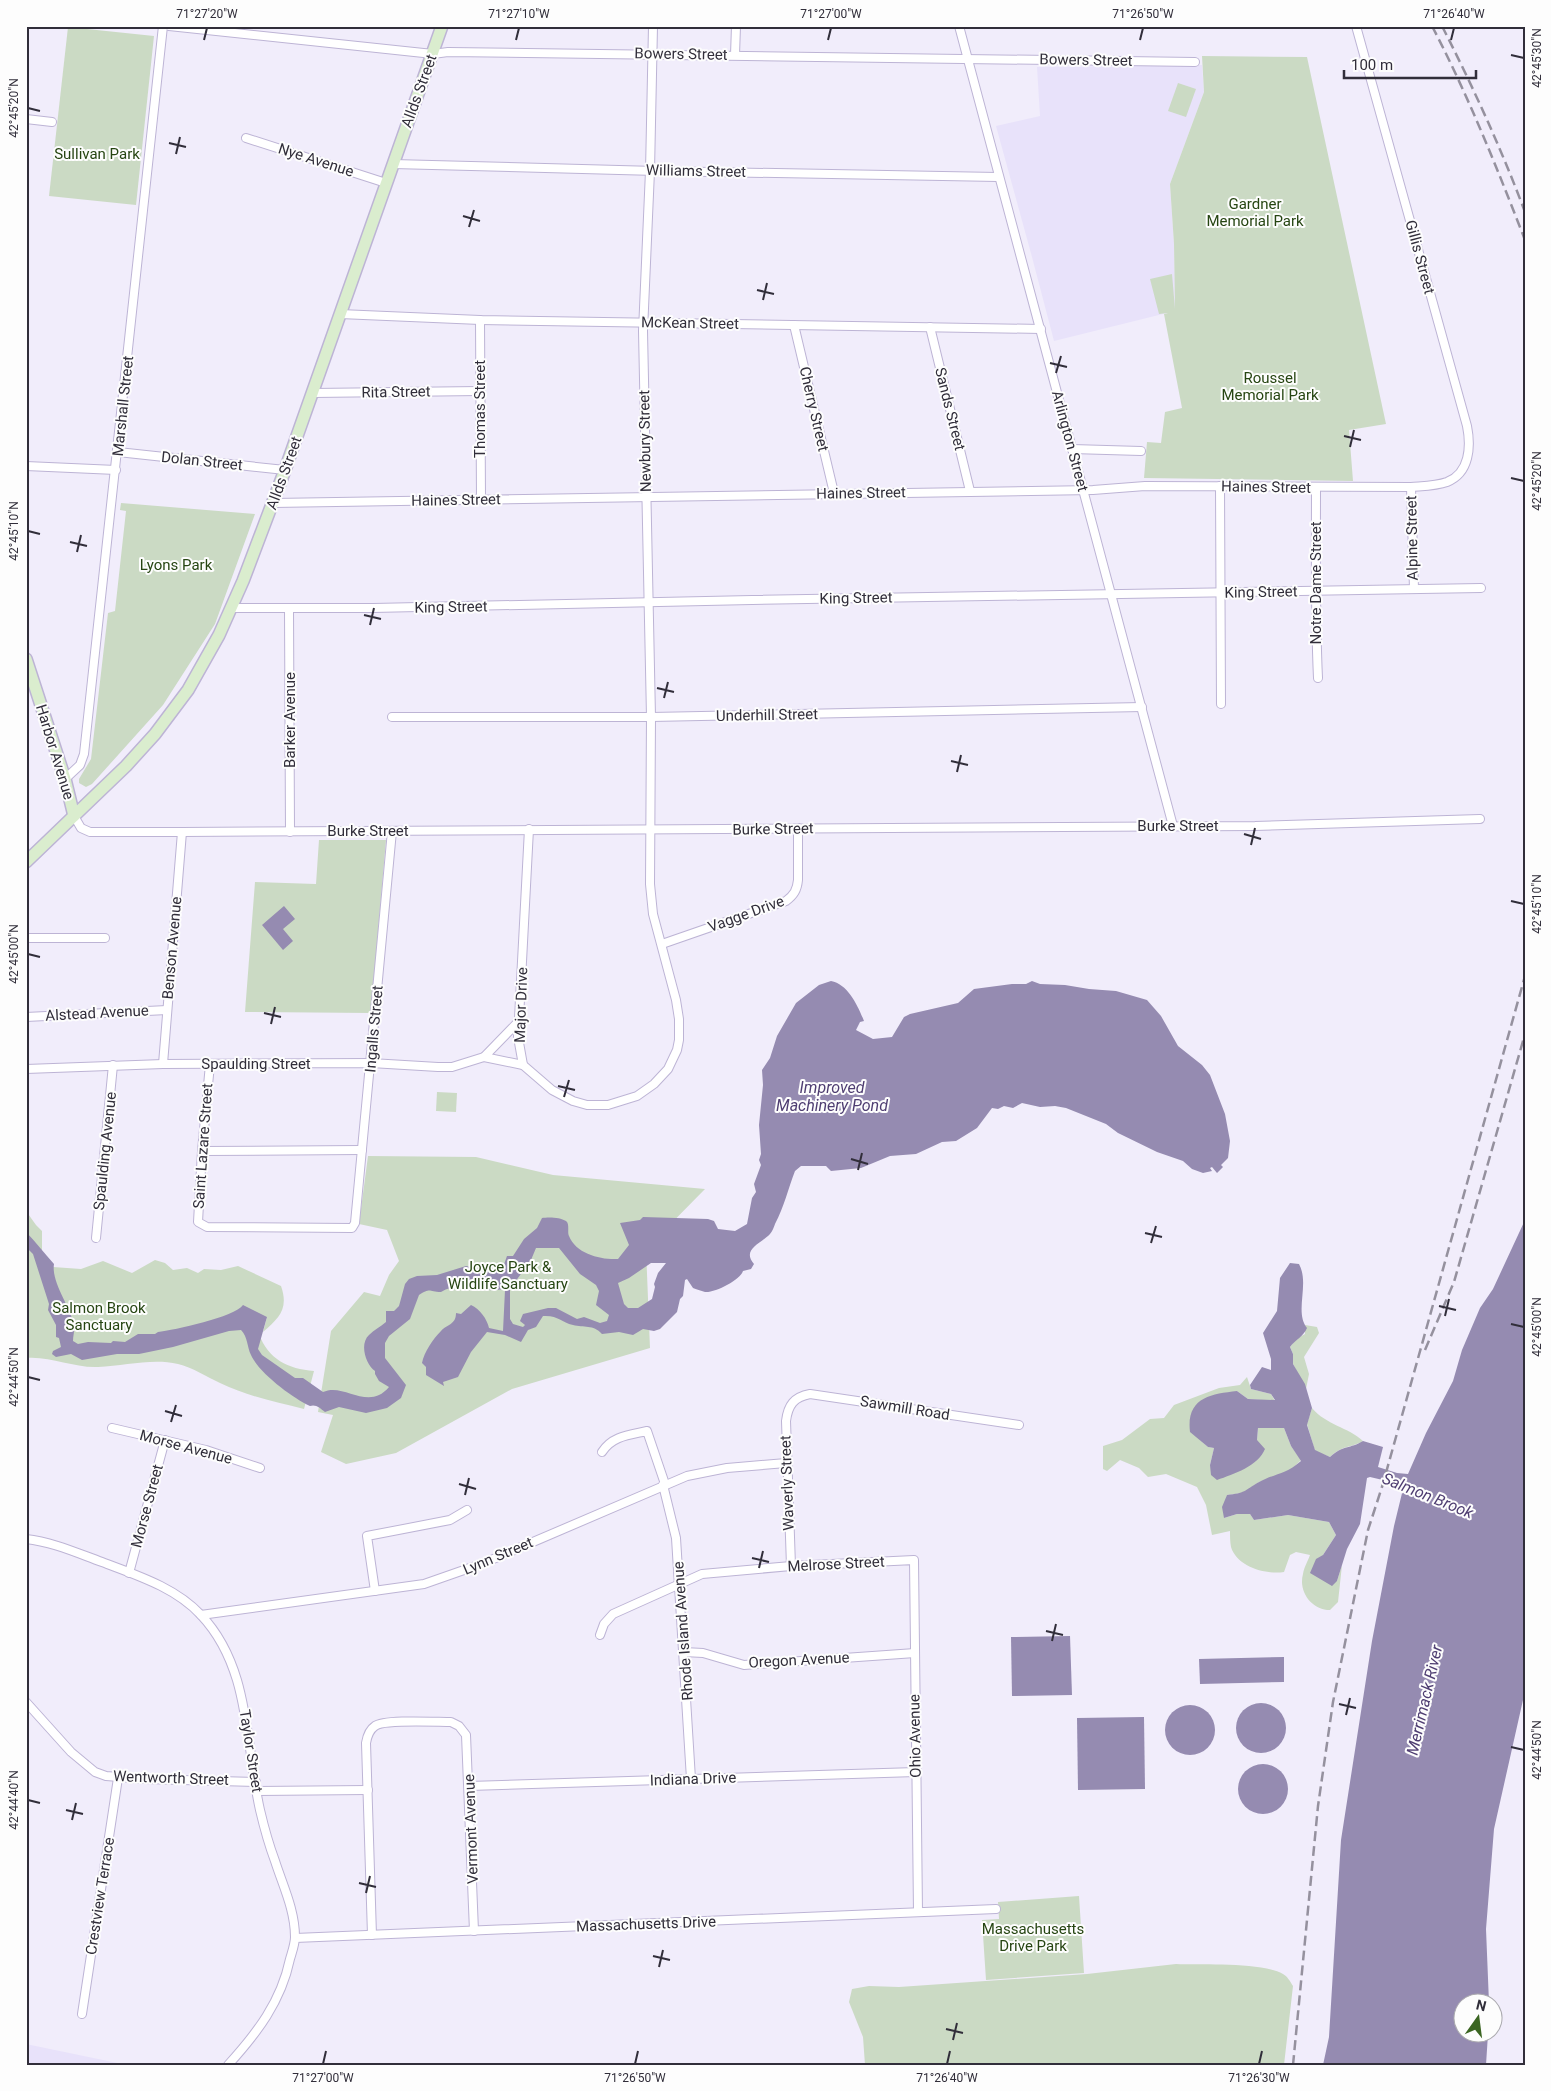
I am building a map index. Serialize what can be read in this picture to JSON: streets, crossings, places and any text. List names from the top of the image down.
{
  "streets": {
    "street": [
      "Bowers Street",
      "Allds Street",
      "Nye Avenue",
      "Williams Street",
      "Gillis Street",
      "McKean Street",
      "Rita Street",
      "Marshall Street",
      "Thomas Street",
      "Cherry Street",
      "Sands Street",
      "Newbury Street",
      "Arlington Street",
      "Dolan Street",
      "Haines Street",
      "Alpine Street",
      "Notre Dame Street",
      "King Street",
      "Underhill Street",
      "Barker Avenue",
      "Harbor Avenue",
      "Burke Street",
      "Vagge Drive",
      "Benson Avenue",
      "Major Drive",
      "Alstead Avenue",
      "Ingalls Street",
      "Spaulding Street",
      "Saint Lazare Street",
      "Spaulding Avenue",
      "Sawmill Road",
      "Morse Avenue",
      "Waverly Street",
      "Morse Street",
      "Lynn Street",
      "Melrose Street",
      "Rhode Island Avenue",
      "Oregon Avenue",
      "Ohio Avenue",
      "Taylor Street",
      "Wentworth Street",
      "Indiana Drive",
      "Vermont Avenue",
      "Crestview Terrace",
      "Massachusetts Drive"
    ]
  },
  "crossings": [
    ["Bowers Street", "Allds Street"],
    ["Bowers Street", "Newbury Street"],
    ["Bowers Street", "Arlington Street"],
    ["Allds Street", "Nye Avenue"],
    ["Allds Street", "Williams Street"],
    ["Allds Street", "McKean Street"],
    ["Allds Street", "Rita Street"],
    ["Allds Street", "Dolan Street"],
    ["Allds Street", "Haines Street"],
    ["Allds Street", "King Street"],
    ["Allds Street", "Harbor Avenue"],
    ["Allds Street", "Burke Street"],
    ["Williams Street", "Newbury Street"],
    ["Williams Street", "Arlington Street"],
    ["Gillis Street", "Haines Street"],
    ["McKean Street", "Thomas Street"],
    ["McKean Street", "Cherry Street"],
    ["McKean Street", "Sands Street"],
    ["McKean Street", "Newbury Street"],
    ["McKean Street", "Arlington Street"],
    ["Rita Street", "Thomas Street"],
    ["Marshall Street", "Dolan Street"],
    ["Marshall Street", "Harbor Avenue"],
    ["Thomas Street", "Haines Street"],
    ["Cherry Street", "Haines Street"],
    ["Sands Street", "Haines Street"],
    ["Newbury Street", "Haines Street"],
    ["Newbury Street", "King Street"],
    ["Newbury Street", "Underhill Street"],
    ["Newbury Street", "Burke Street"],
    ["Newbury Street", "Major Drive"],
    ["Arlington Street", "Haines Street"],
    ["Arlington Street", "King Street"],
    ["Arlington Street", "Underhill Street"],
    ["Arlington Street", "Burke Street"],
    ["Haines Street", "Alpine Street"],
    ["Haines Street", "Notre Dame Street"],
    ["Alpine Street", "King Street"],
    ["Notre Dame Street", "King Street"],
    ["King Street", "Barker Avenue"],
    ["Barker Avenue", "Burke Street"],
    ["Harbor Avenue", "Burke Street"],
    ["Burke Street", "Vagge Drive"],
    ["Burke Street", "Benson Avenue"],
    ["Burke Street", "Major Drive"],
    ["Burke Street", "Ingalls Street"],
    ["Vagge Drive", "Major Drive"],
    ["Benson Avenue", "Alstead Avenue"],
    ["Benson Avenue", "Spaulding Street"],
    ["Major Drive", "Spaulding Street"],
    ["Ingalls Street", "Spaulding Street"],
    ["Ingalls Street", "Saint Lazare Street"],
    ["Spaulding Street", "Saint Lazare Street"],
    ["Spaulding Street", "Spaulding Avenue"],
    ["Sawmill Road", "Waverly Street"],
    ["Morse Avenue", "Morse Street"],
    ["Waverly Street", "Lynn Street"],
    ["Waverly Street", "Melrose Street"],
    ["Morse Street", "Taylor Street"],
    ["Lynn Street", "Rhode Island Avenue"],
    ["Lynn Street", "Taylor Street"],
    ["Melrose Street", "Rhode Island Avenue"],
    ["Melrose Street", "Ohio Avenue"],
    ["Rhode Island Avenue", "Oregon Avenue"],
    ["Rhode Island Avenue", "Indiana Drive"],
    ["Oregon Avenue", "Ohio Avenue"],
    ["Ohio Avenue", "Indiana Drive"],
    ["Ohio Avenue", "Massachusetts Drive"],
    ["Taylor Street", "Wentworth Street"],
    ["Taylor Street", "Massachusetts Drive"],
    ["Wentworth Street", "Crestview Terrace"],
    ["Indiana Drive", "Vermont Avenue"],
    ["Vermont Avenue", "Massachusetts Drive"]
  ],
  "water": ["Improved Machinery Pond", "Salmon Brook", "Merrimack River"],
  "parks": [
    "Sullivan Park",
    "Gardner Memorial Park",
    "Roussel Memorial Park",
    "Lyons Park",
    "Joyce Park & Wildlife Sanctuary",
    "Salmon Brook Sanctuary",
    "Massachusetts Drive Park"
  ],
  "scale_bar": "100 m",
  "north": "top",
  "coordinates": [
    "71°27'20\"W",
    "71°27'10\"W",
    "71°27'00\"W",
    "71°26'50\"W",
    "71°26'40\"W",
    "42°45'30\"N",
    "42°45'20\"N",
    "42°45'10\"N",
    "42°45'00\"N",
    "42°44'50\"N",
    "42°44'40\"N",
    "71°26'30\"W"
  ]
}
